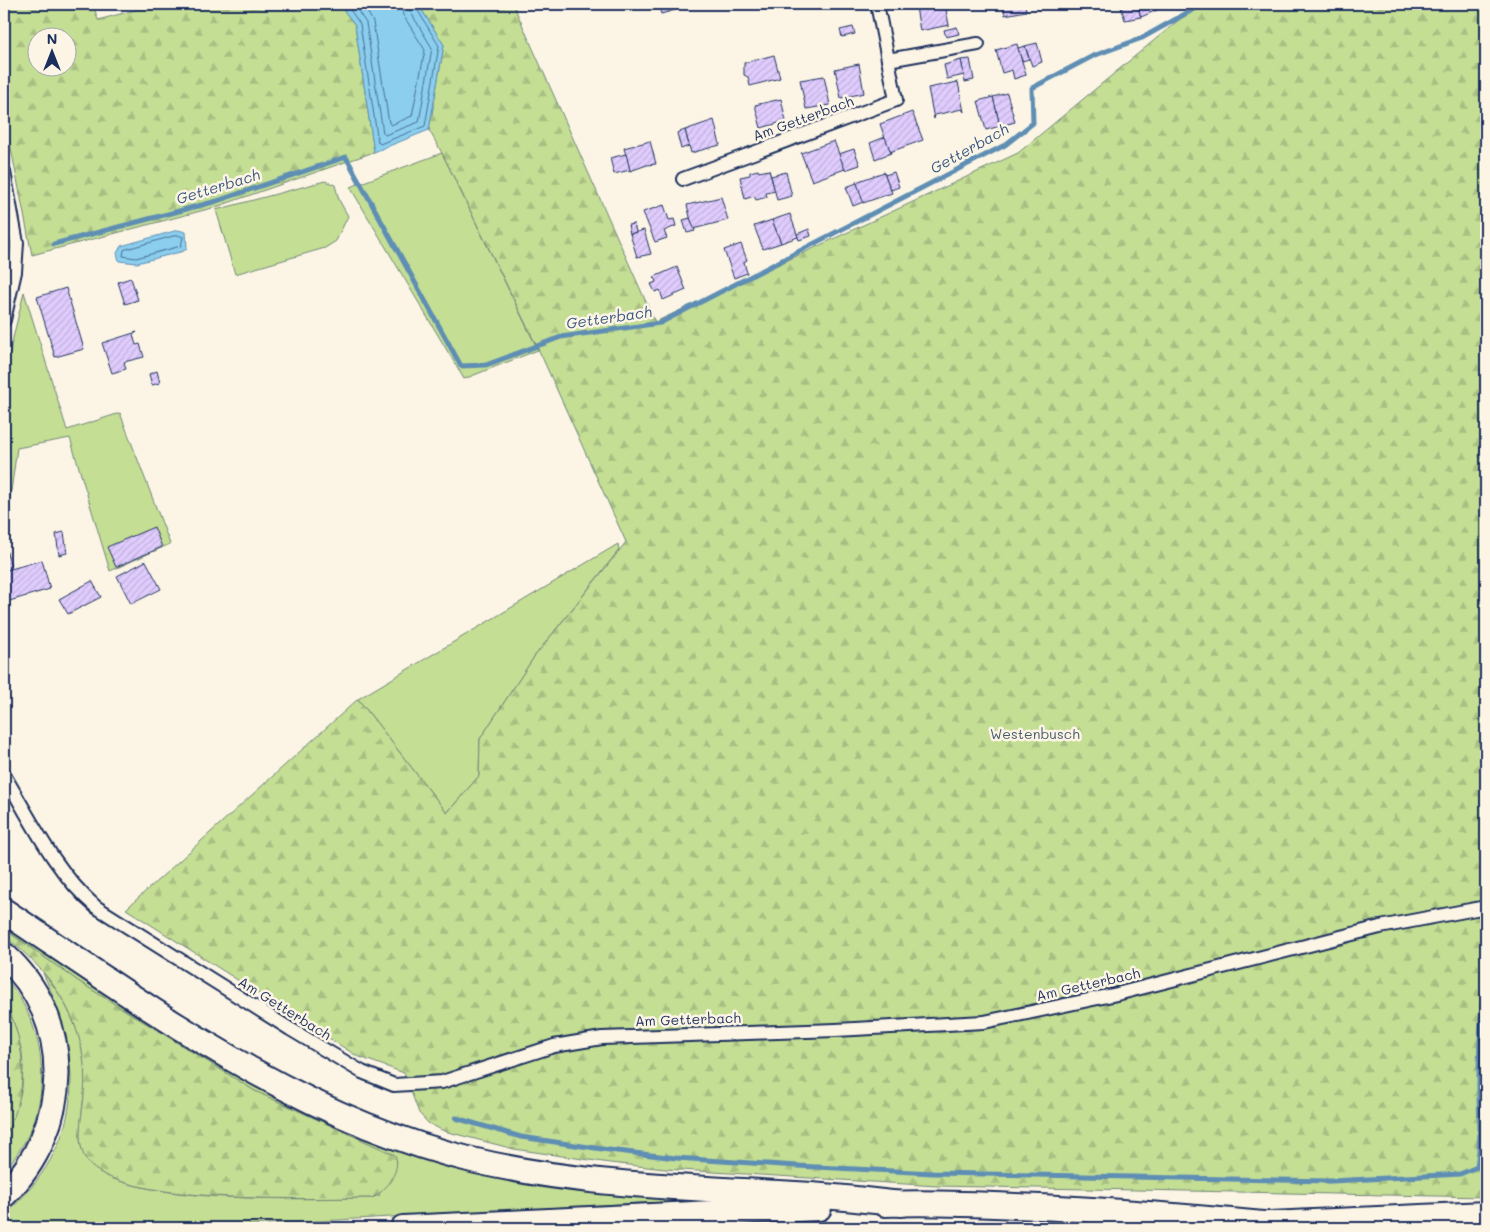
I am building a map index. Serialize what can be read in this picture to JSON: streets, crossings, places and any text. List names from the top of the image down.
{
  "streets": {
    "street": ["Am Getterbach"]
  },
  "water": ["Getterbach"],
  "parks": ["Westenbusch"],
  "north": "top"
}
